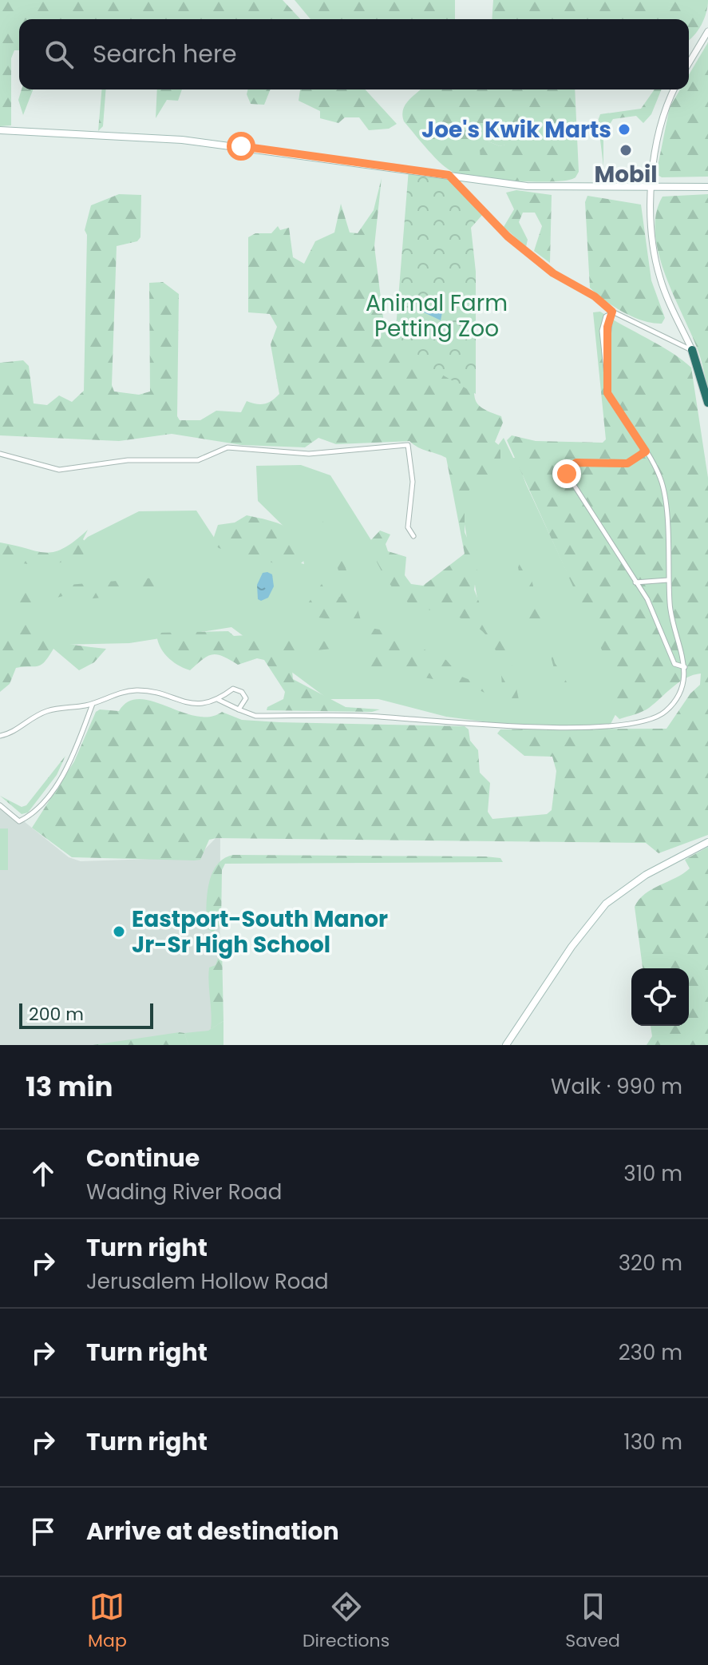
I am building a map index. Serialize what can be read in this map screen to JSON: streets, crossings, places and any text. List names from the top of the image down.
{
  "parks": ["Animal Farm Petting Zoo"],
  "places": ["Joe's Kwik Marts", "Mobil", "Eastport-South Manor Jr-Sr High School"],
  "scale_bar": "200 m",
  "page": {
    "search": "Search here",
    "scale": "200 m",
    "heading": ["13 min", "Walk · 990 m"],
    "list": [
      ["Continue", "Wading River Road", "310 m"],
      ["Turn right", "Jerusalem Hollow Road", "320 m"],
      ["Turn right", "230 m"],
      ["Turn right", "130 m"],
      "Arrive at destination"
    ],
    "nav": ["Map", "Directions", "Saved"]
  }
}
